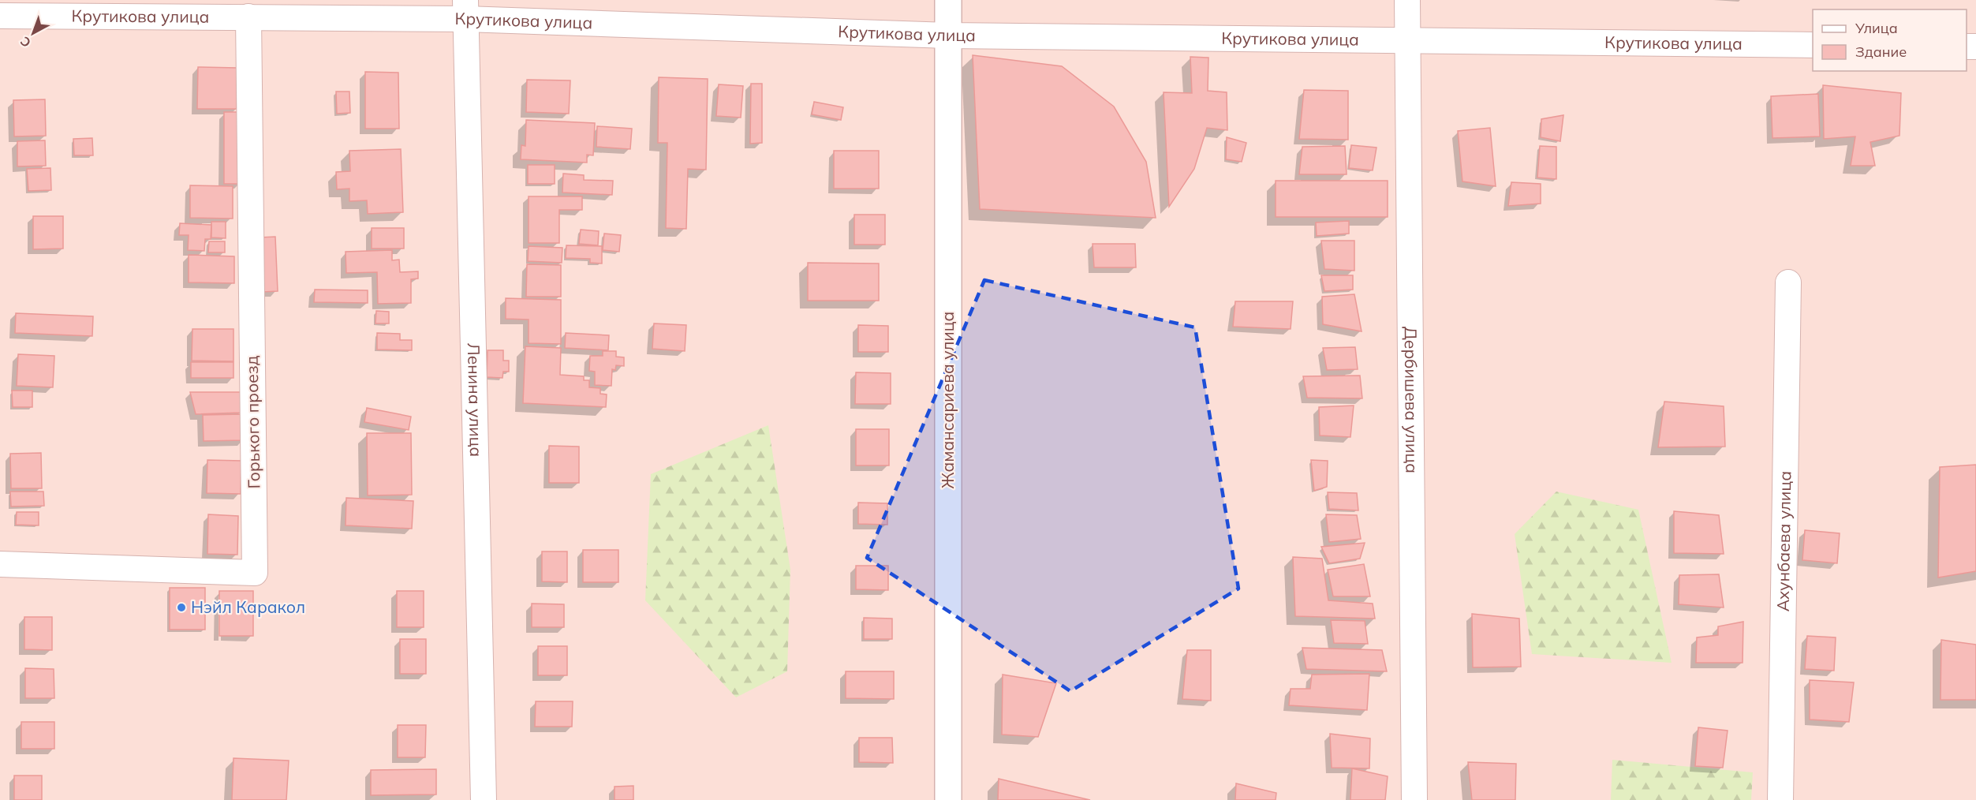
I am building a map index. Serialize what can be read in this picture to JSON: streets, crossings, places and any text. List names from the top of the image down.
{
  "streets": {
    "street": [
      "Крутикова улица",
      "Ленина улица",
      "Жамансариева улица",
      "Дербишева улица",
      "Горького проезд",
      "Ахунбаева улица"
    ]
  },
  "crossings": [
    ["Крутикова улица", "Ленина улица"],
    ["Крутикова улица", "Жамансариева улица"],
    ["Крутикова улица", "Дербишева улица"],
    ["Крутикова улица", "Горького проезд"]
  ],
  "places": ["Нэйл Каракол"],
  "legend": ["Улица", "Здание"],
  "north": "bottom left"
}
